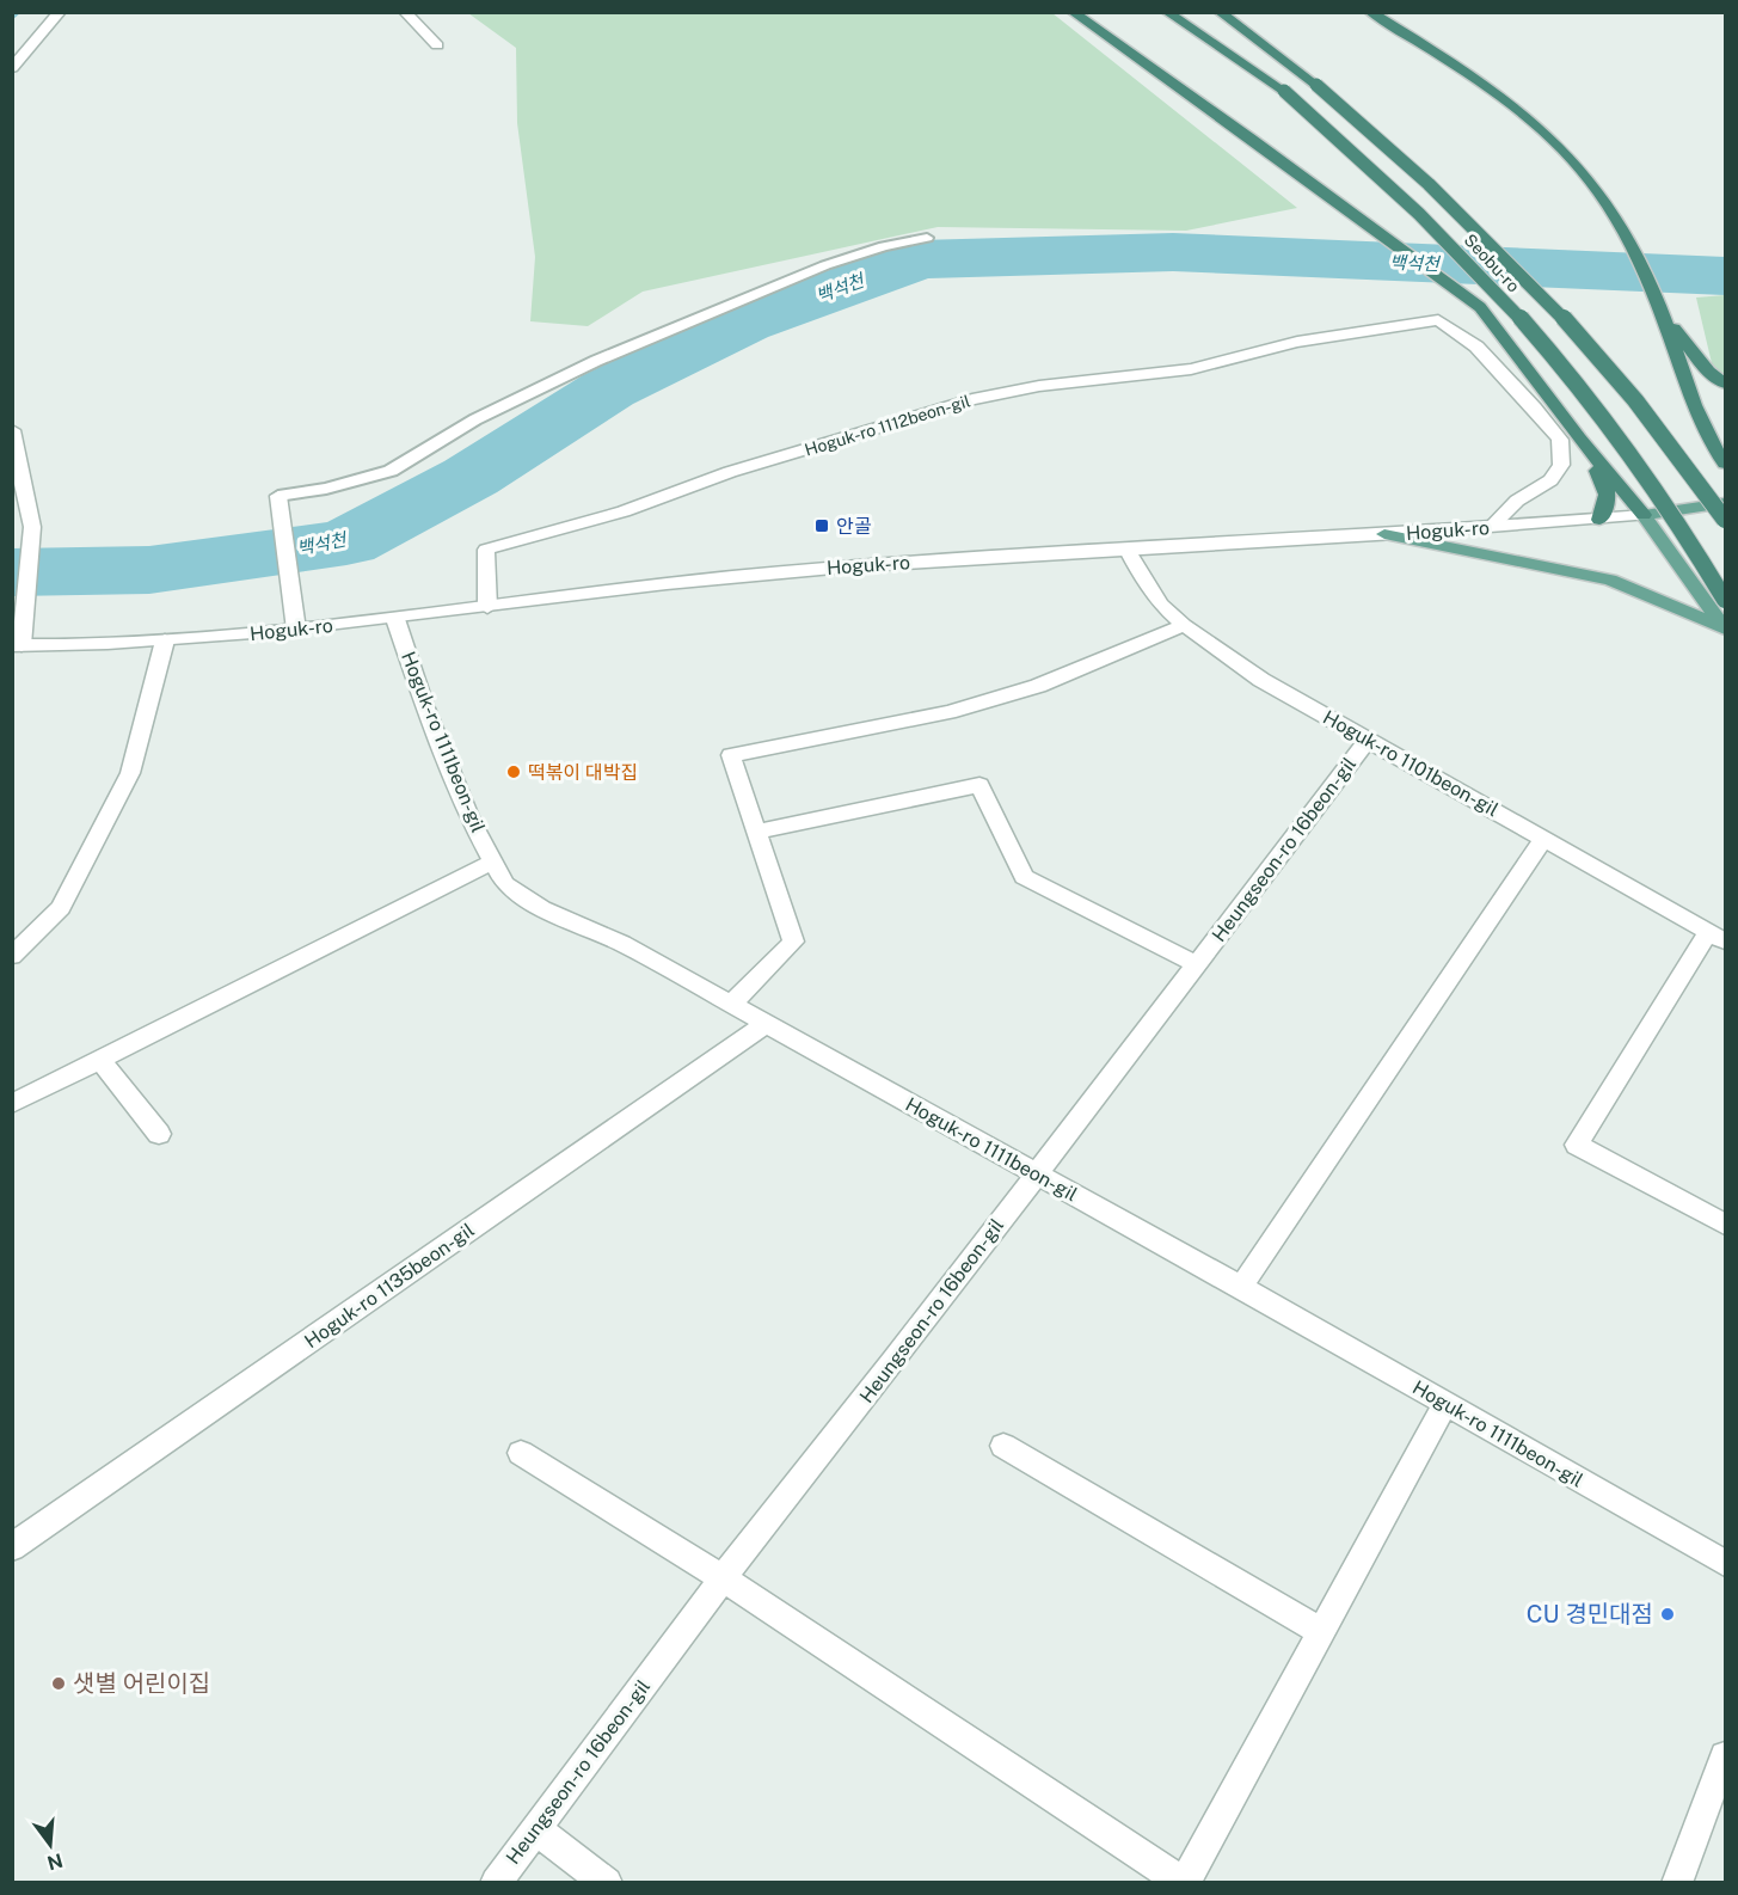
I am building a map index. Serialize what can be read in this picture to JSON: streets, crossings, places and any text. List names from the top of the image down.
{
  "streets": {
    "highway": ["Seobu-ro"],
    "main road": ["Hoguk-ro"],
    "street": [
      "Hoguk-ro 1112beon-gil",
      "Hoguk-ro 1111beon-gil",
      "Hoguk-ro 1101beon-gil",
      "Heungseon-ro 16beon-gil",
      "Hoguk-ro 1135beon-gil"
    ]
  },
  "crossings": [
    ["Hoguk-ro 1112beon-gil", "Hoguk-ro"],
    ["Hoguk-ro", "Hoguk-ro 1111beon-gil"],
    ["Hoguk-ro", "Hoguk-ro 1101beon-gil"],
    ["Hoguk-ro 1111beon-gil", "Heungseon-ro 16beon-gil"],
    ["Hoguk-ro 1111beon-gil", "Hoguk-ro 1135beon-gil"],
    ["Hoguk-ro 1101beon-gil", "Heungseon-ro 16beon-gil"]
  ],
  "water": ["백석천"],
  "places": {
    "transit": ["안골"],
    "other": ["떡볶이 대박집", "CU 경민대점", "샛별 어린이집"]
  },
  "north": "bottom"
}
